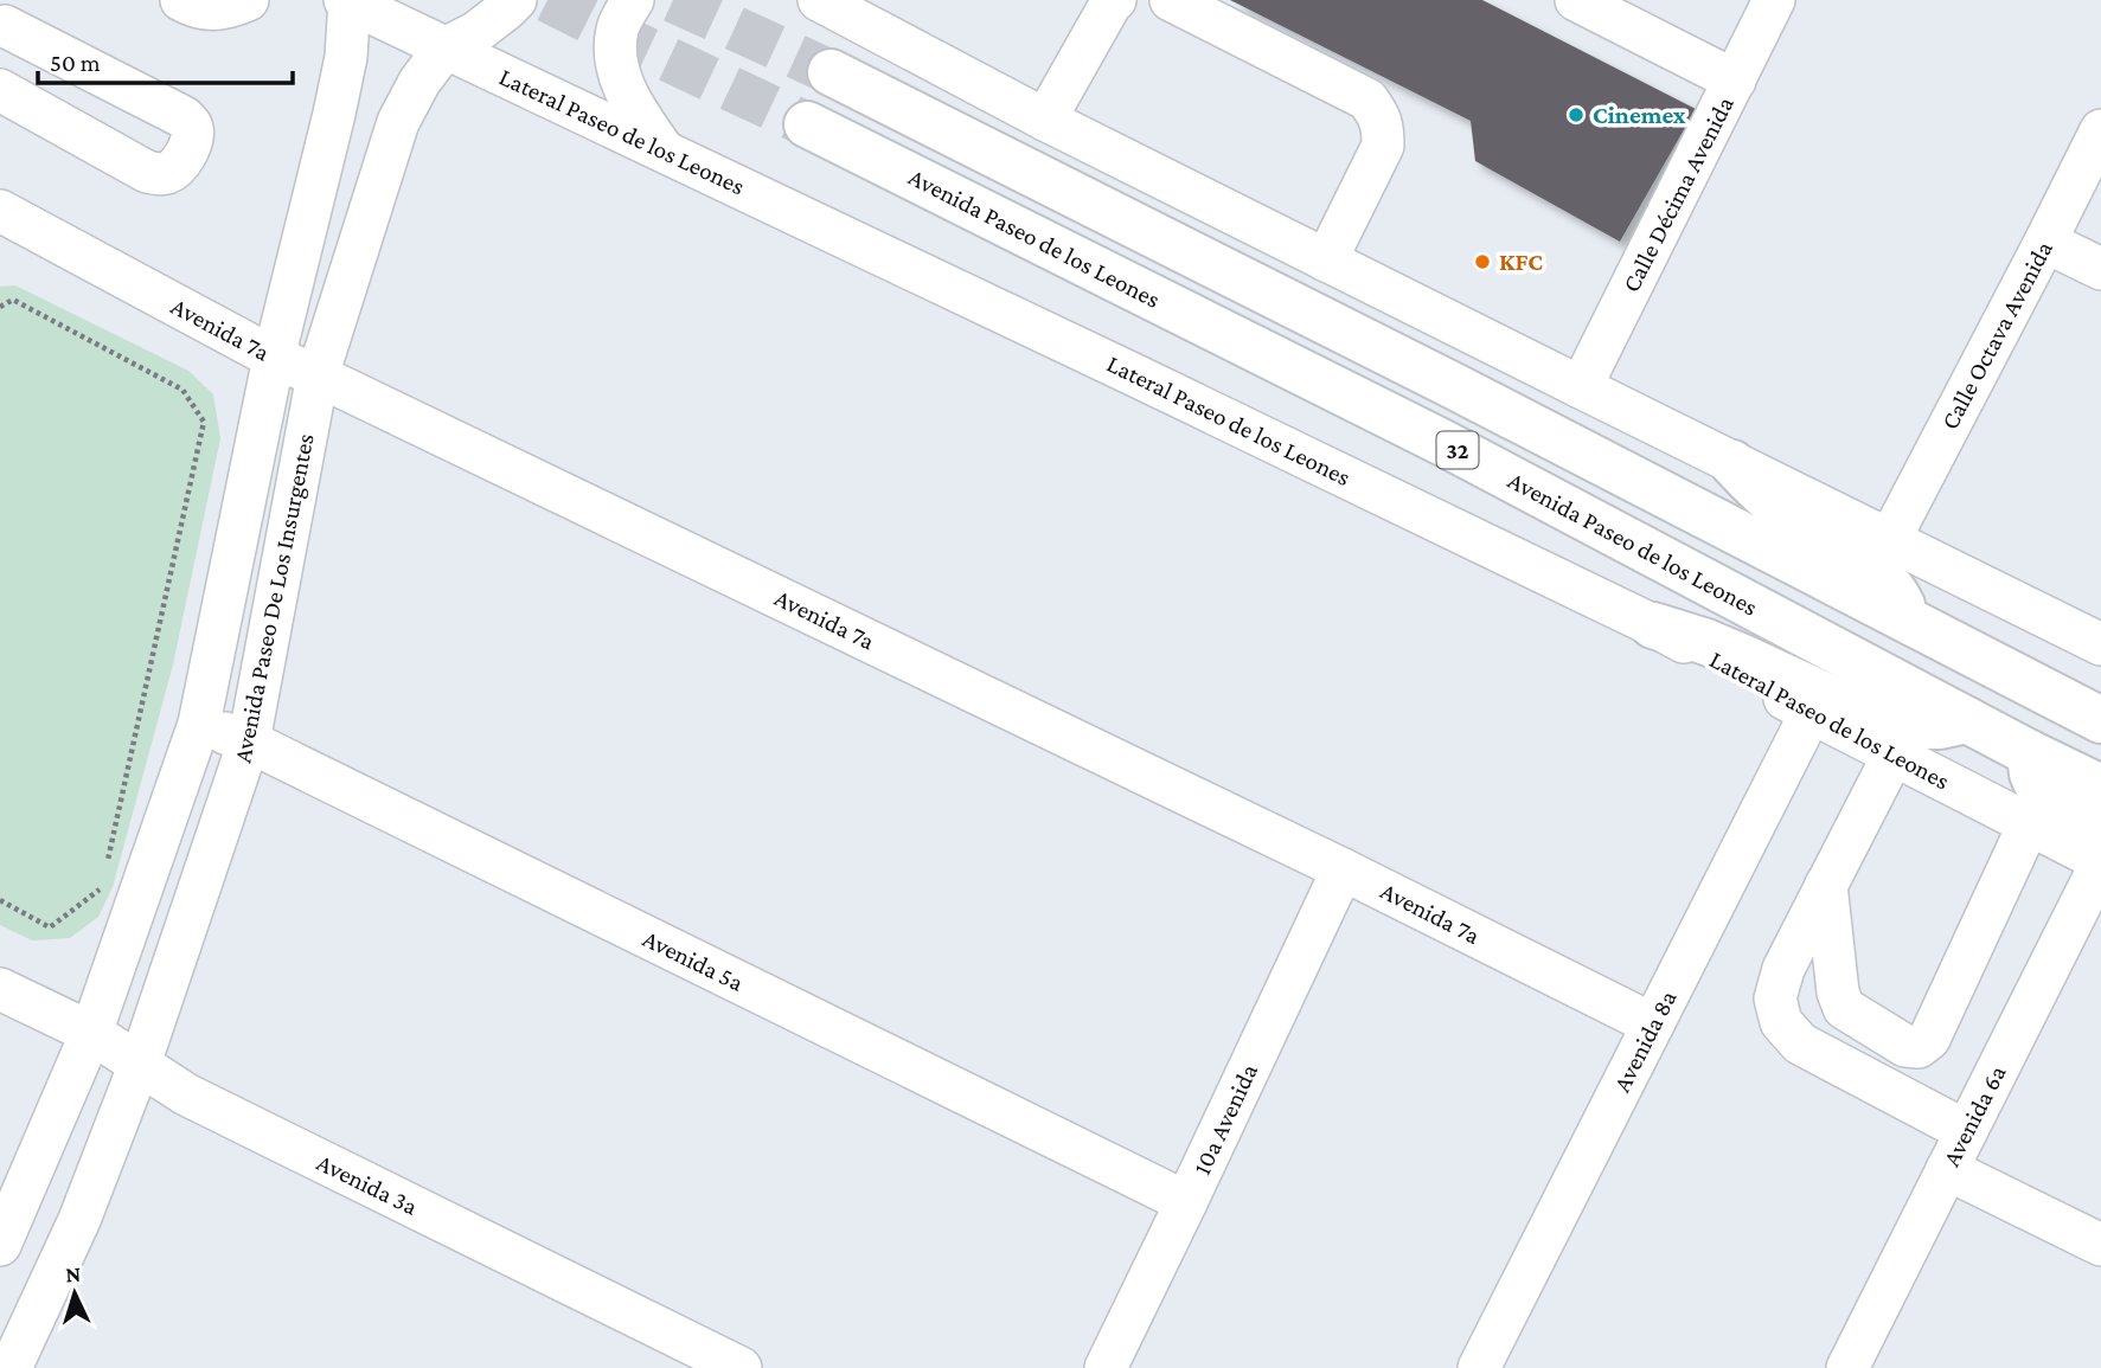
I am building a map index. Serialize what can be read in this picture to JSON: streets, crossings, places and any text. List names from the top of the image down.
{
  "streets": {
    "main road": ["Avenida Paseo de los Leones", "32"],
    "street": [
      "Lateral Paseo de los Leones",
      "Calle Décima Avenida",
      "Avenida 7a",
      "Calle Octava Avenida",
      "Avenida Paseo De Los Insurgentes",
      "Avenida 5a",
      "Avenida 8a",
      "Avenida 6a",
      "10a Avenida",
      "Avenida 3a"
    ]
  },
  "crossings": [
    ["Lateral Paseo de los Leones", "Avenida Paseo De Los Insurgentes"],
    ["Lateral Paseo de los Leones", "Avenida 8a"],
    ["Lateral Paseo de los Leones", "Avenida 6a"],
    ["Avenida 7a", "Avenida Paseo De Los Insurgentes"],
    ["Avenida 7a", "Avenida 8a"],
    ["Avenida 7a", "10a Avenida"],
    ["Avenida Paseo De Los Insurgentes", "Avenida 5a"],
    ["Avenida Paseo De Los Insurgentes", "Avenida 3a"],
    ["Avenida 5a", "10a Avenida"]
  ],
  "places": ["Cinemex", "KFC"],
  "scale_bar": "50 m",
  "north": "top"
}
